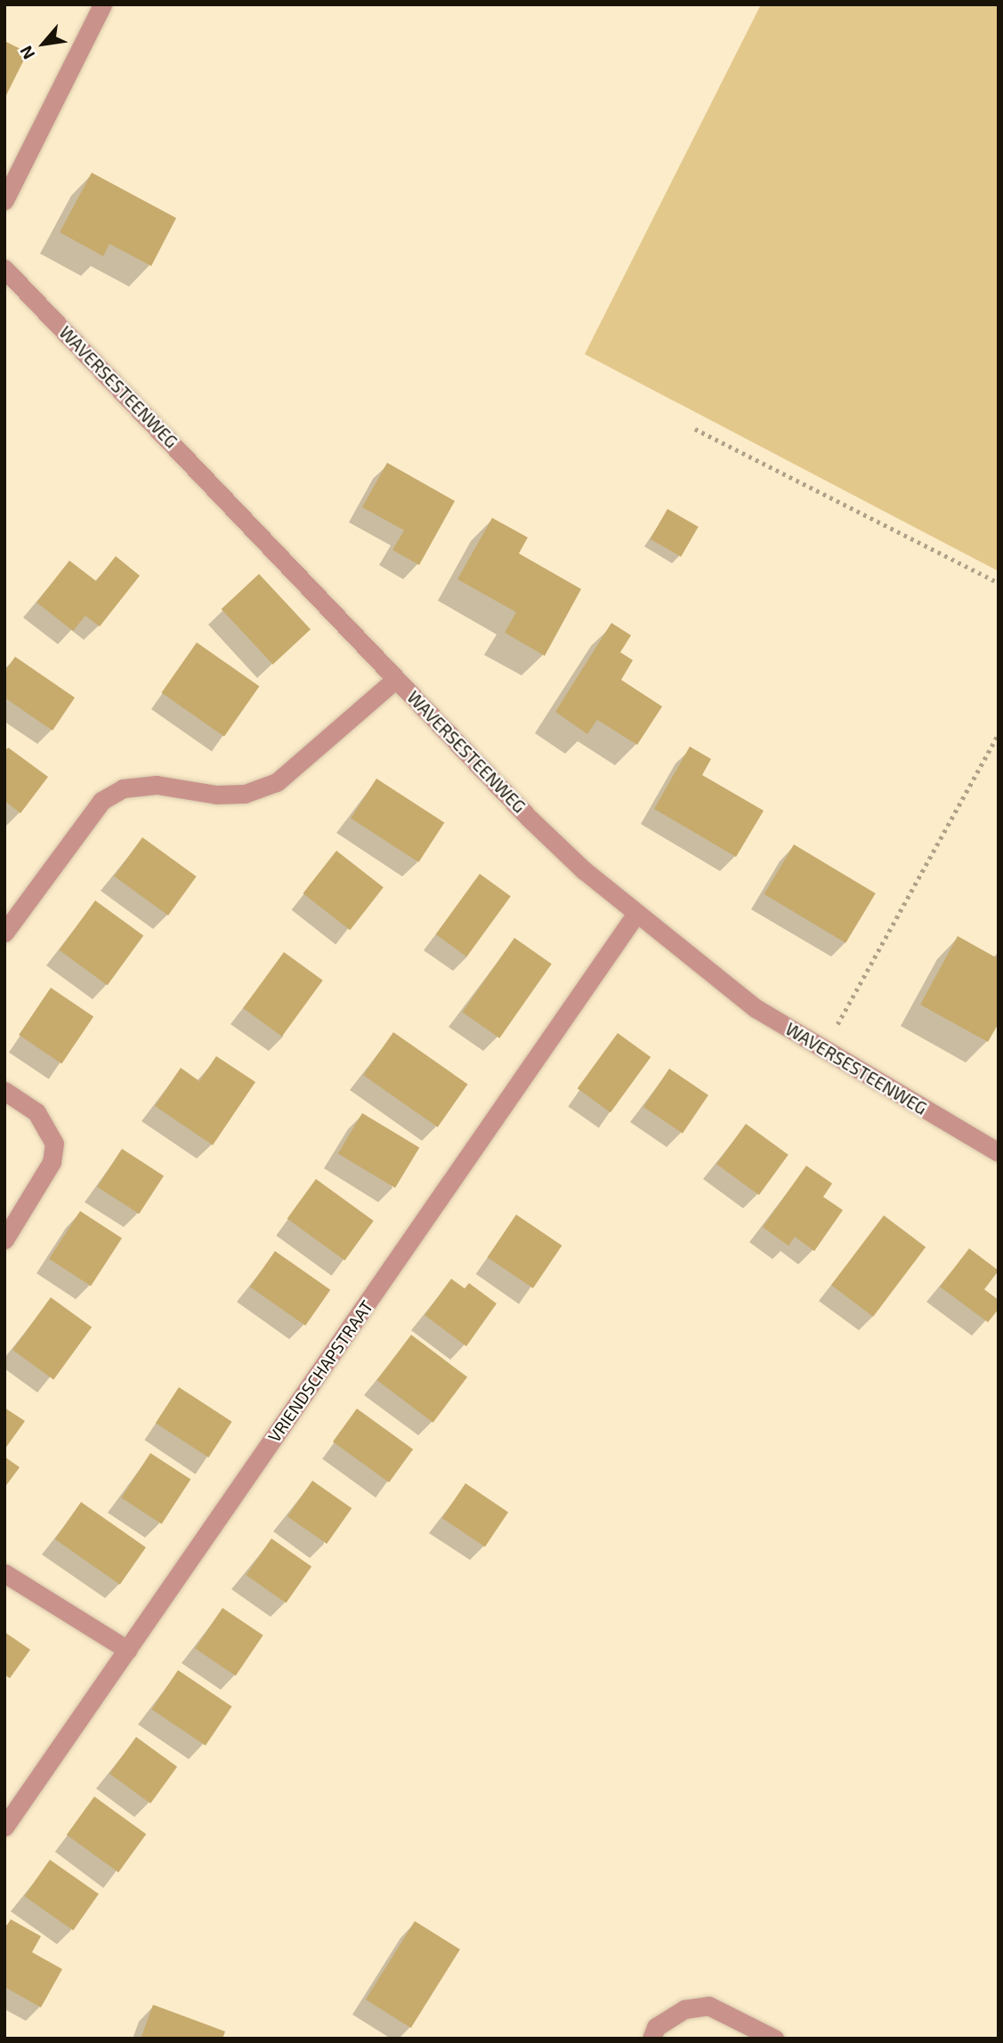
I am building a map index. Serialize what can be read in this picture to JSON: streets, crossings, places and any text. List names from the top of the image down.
{
  "streets": {
    "street": ["WAVERSESTEENWEG", "VRIENDSCHAPSTRAAT"]
  },
  "crossings": [
    ["WAVERSESTEENWEG", "VRIENDSCHAPSTRAAT"]
  ],
  "north": "bottom left"
}
